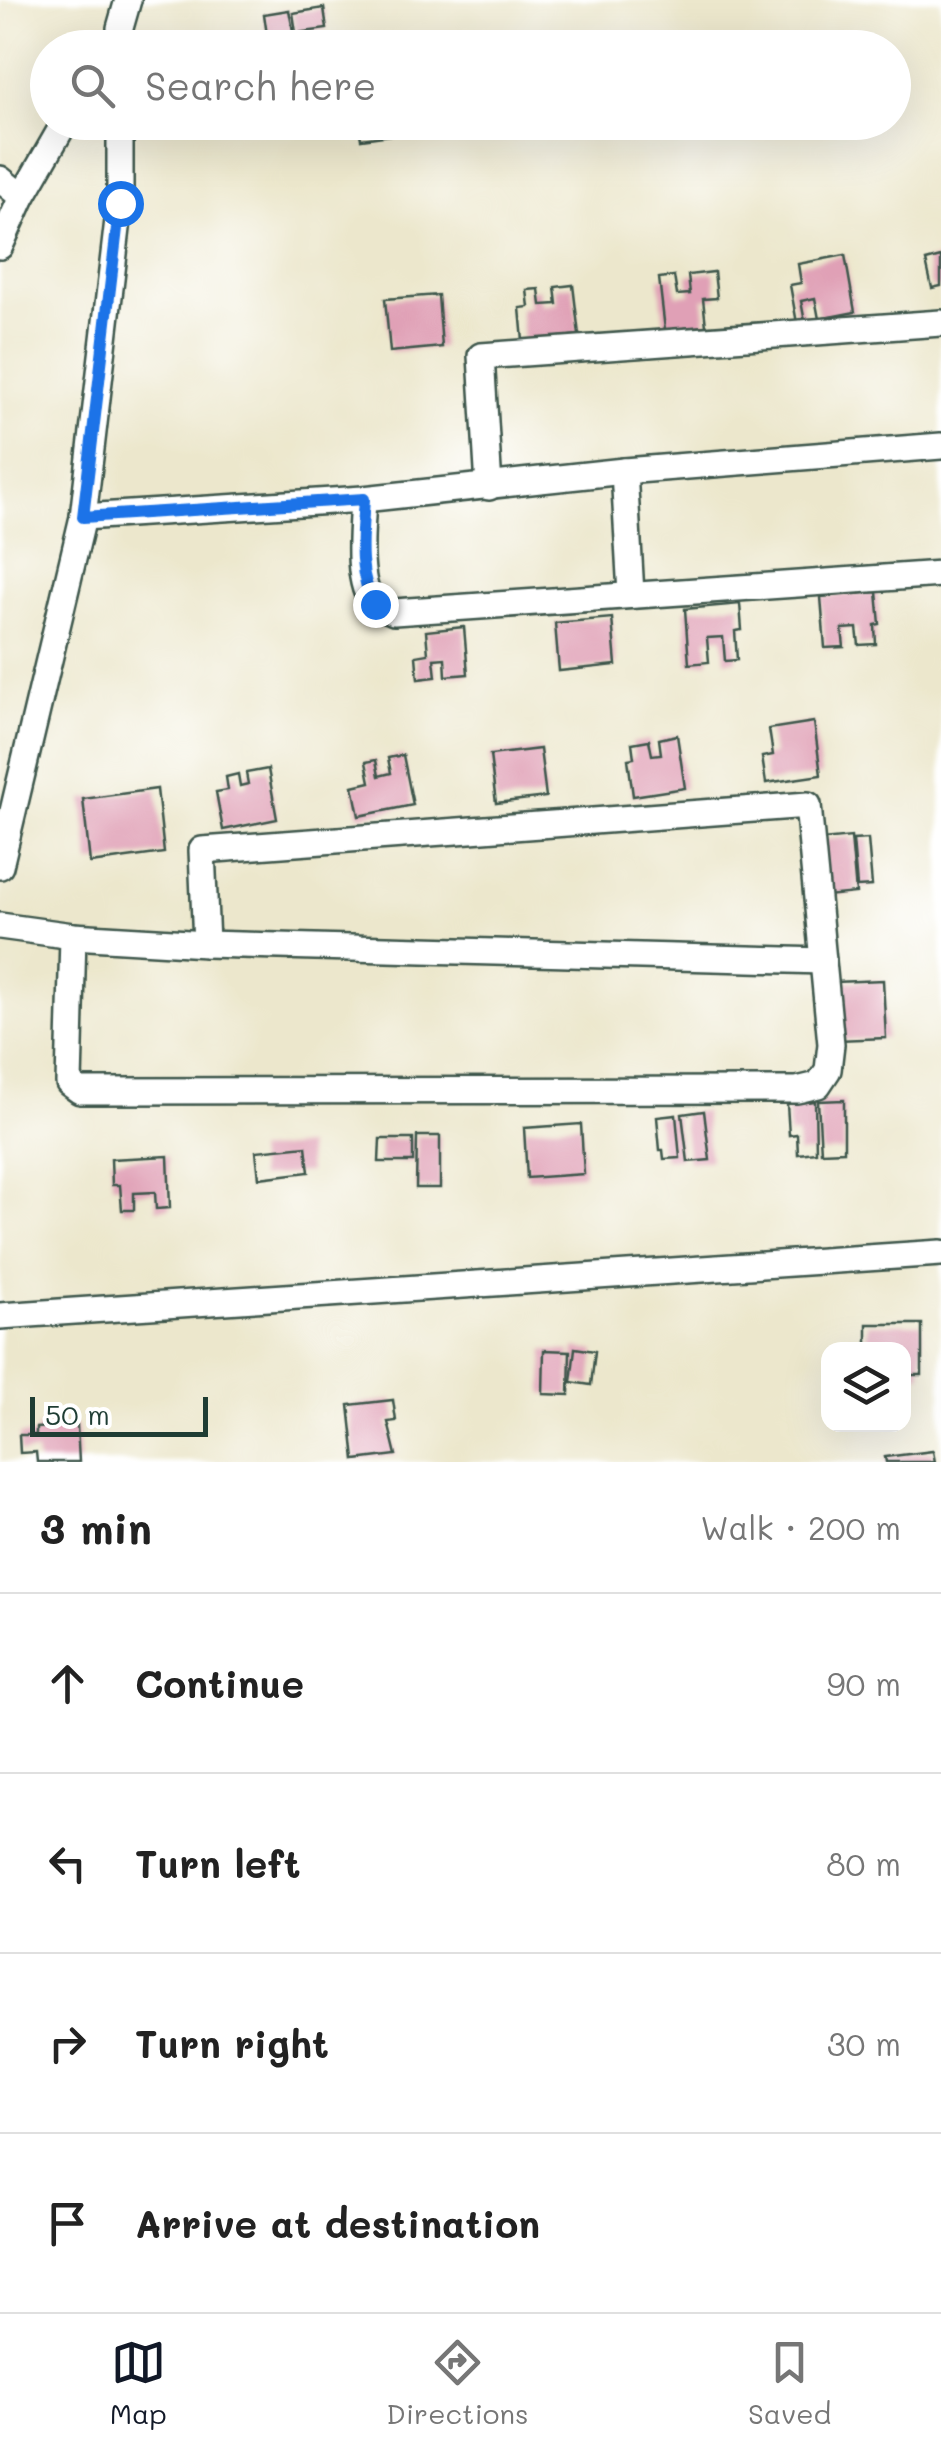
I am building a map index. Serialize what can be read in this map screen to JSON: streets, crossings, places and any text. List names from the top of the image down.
{
  "scale_bar": "50 m",
  "page": {
    "search": "Search here",
    "scale": "50 m",
    "heading": ["3 min", "Walk · 200 m"],
    "list": [
      ["Continue", "90 m"],
      ["Turn left", "80 m"],
      ["Turn right", "30 m"],
      "Arrive at destination"
    ],
    "nav": ["Map", "Directions", "Saved"]
  }
}
